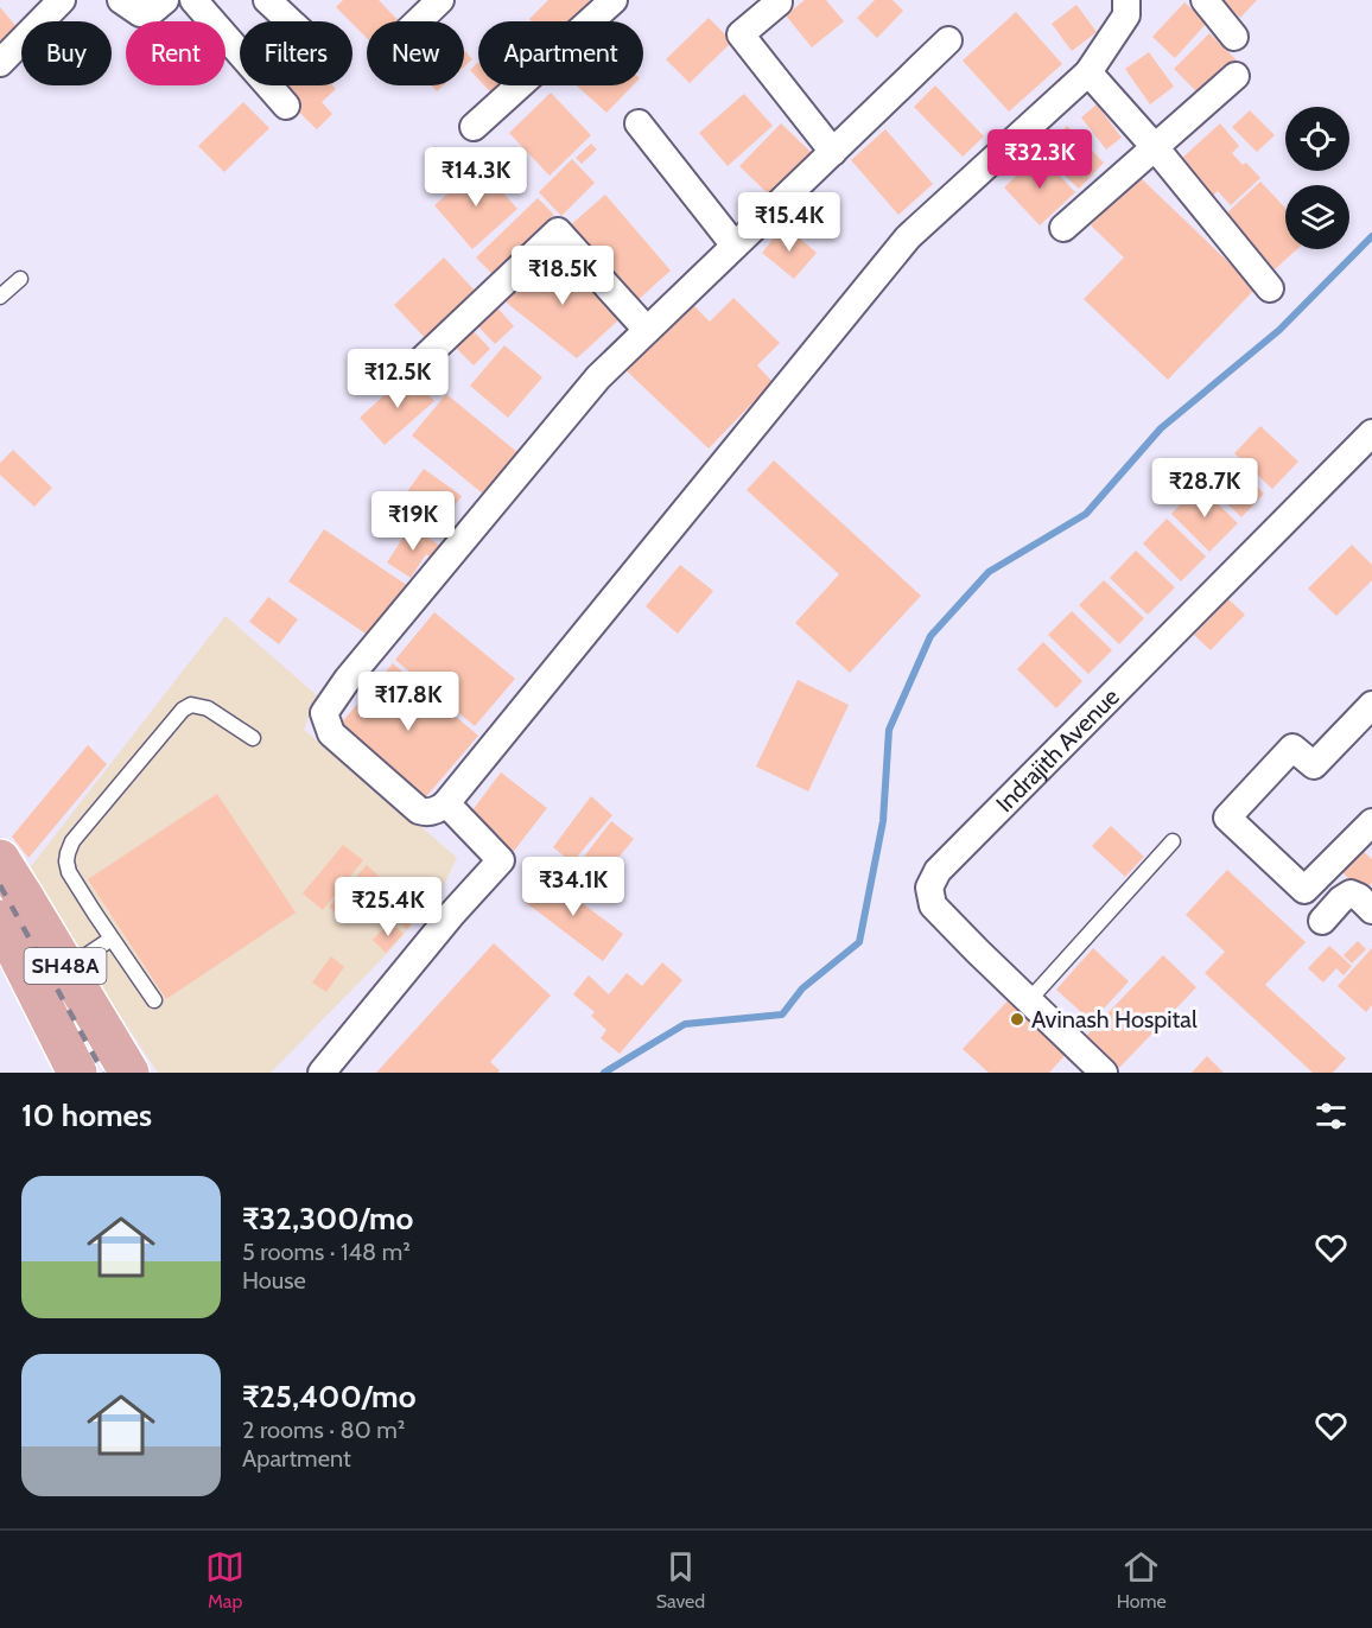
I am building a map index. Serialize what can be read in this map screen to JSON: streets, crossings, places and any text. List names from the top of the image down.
{
  "streets": {
    "main road": ["SH48A"],
    "street": ["Indrajith Avenue"]
  },
  "places": ["Avinash Hospital"],
  "page": {
    "chip": [
      "Buy",
      "Rent",
      "Filters",
      "New",
      "Apartment"
    ],
    "price": [
      "₹32.3K",
      "₹14.3K",
      "₹15.4K",
      "₹18.5K",
      "₹12.5K",
      "₹28.7K",
      "₹19K",
      "₹17.8K",
      "₹34.1K",
      "₹25.4K"
    ],
    "heading": "10 homes",
    "list": [
      {
        "name": "₹32,300/mo",
        "note": "5 rooms · 148 m² · House"
      },
      {
        "name": "₹25,400/mo",
        "note": "2 rooms · 80 m² · Apartment"
      }
    ],
    "tabs": ["Map", "Saved", "Home"]
  }
}
